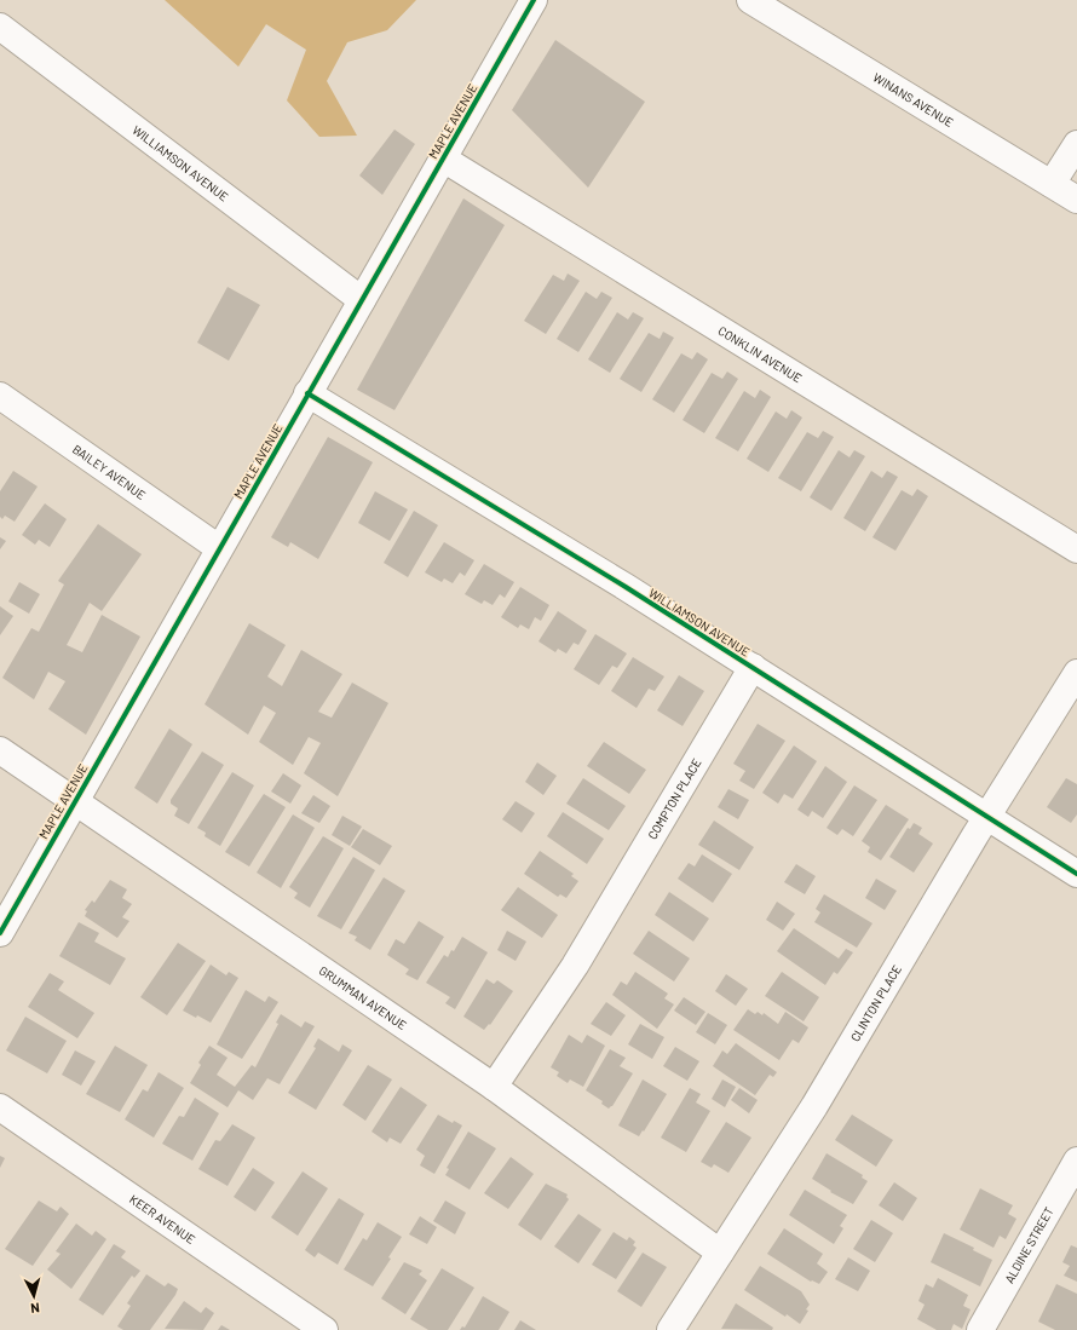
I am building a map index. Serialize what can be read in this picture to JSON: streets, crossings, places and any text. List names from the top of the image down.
{
  "streets": {
    "street": [
      "WINANS AVENUE",
      "MAPLE AVENUE",
      "WILLIAMSON AVENUE",
      "CONKLIN AVENUE",
      "BAILEY AVENUE",
      "COMPTON PLACE",
      "GRUMMAN AVENUE",
      "CLINTON PLACE",
      "KEER AVENUE",
      "ALDINE STREET"
    ]
  },
  "crossings": [
    ["MAPLE AVENUE", "WILLIAMSON AVENUE"],
    ["MAPLE AVENUE", "CONKLIN AVENUE"],
    ["MAPLE AVENUE", "BAILEY AVENUE"],
    ["MAPLE AVENUE", "GRUMMAN AVENUE"],
    ["WILLIAMSON AVENUE", "COMPTON PLACE"],
    ["WILLIAMSON AVENUE", "CLINTON PLACE"],
    ["COMPTON PLACE", "GRUMMAN AVENUE"],
    ["GRUMMAN AVENUE", "CLINTON PLACE"]
  ],
  "north": "bottom"
}
